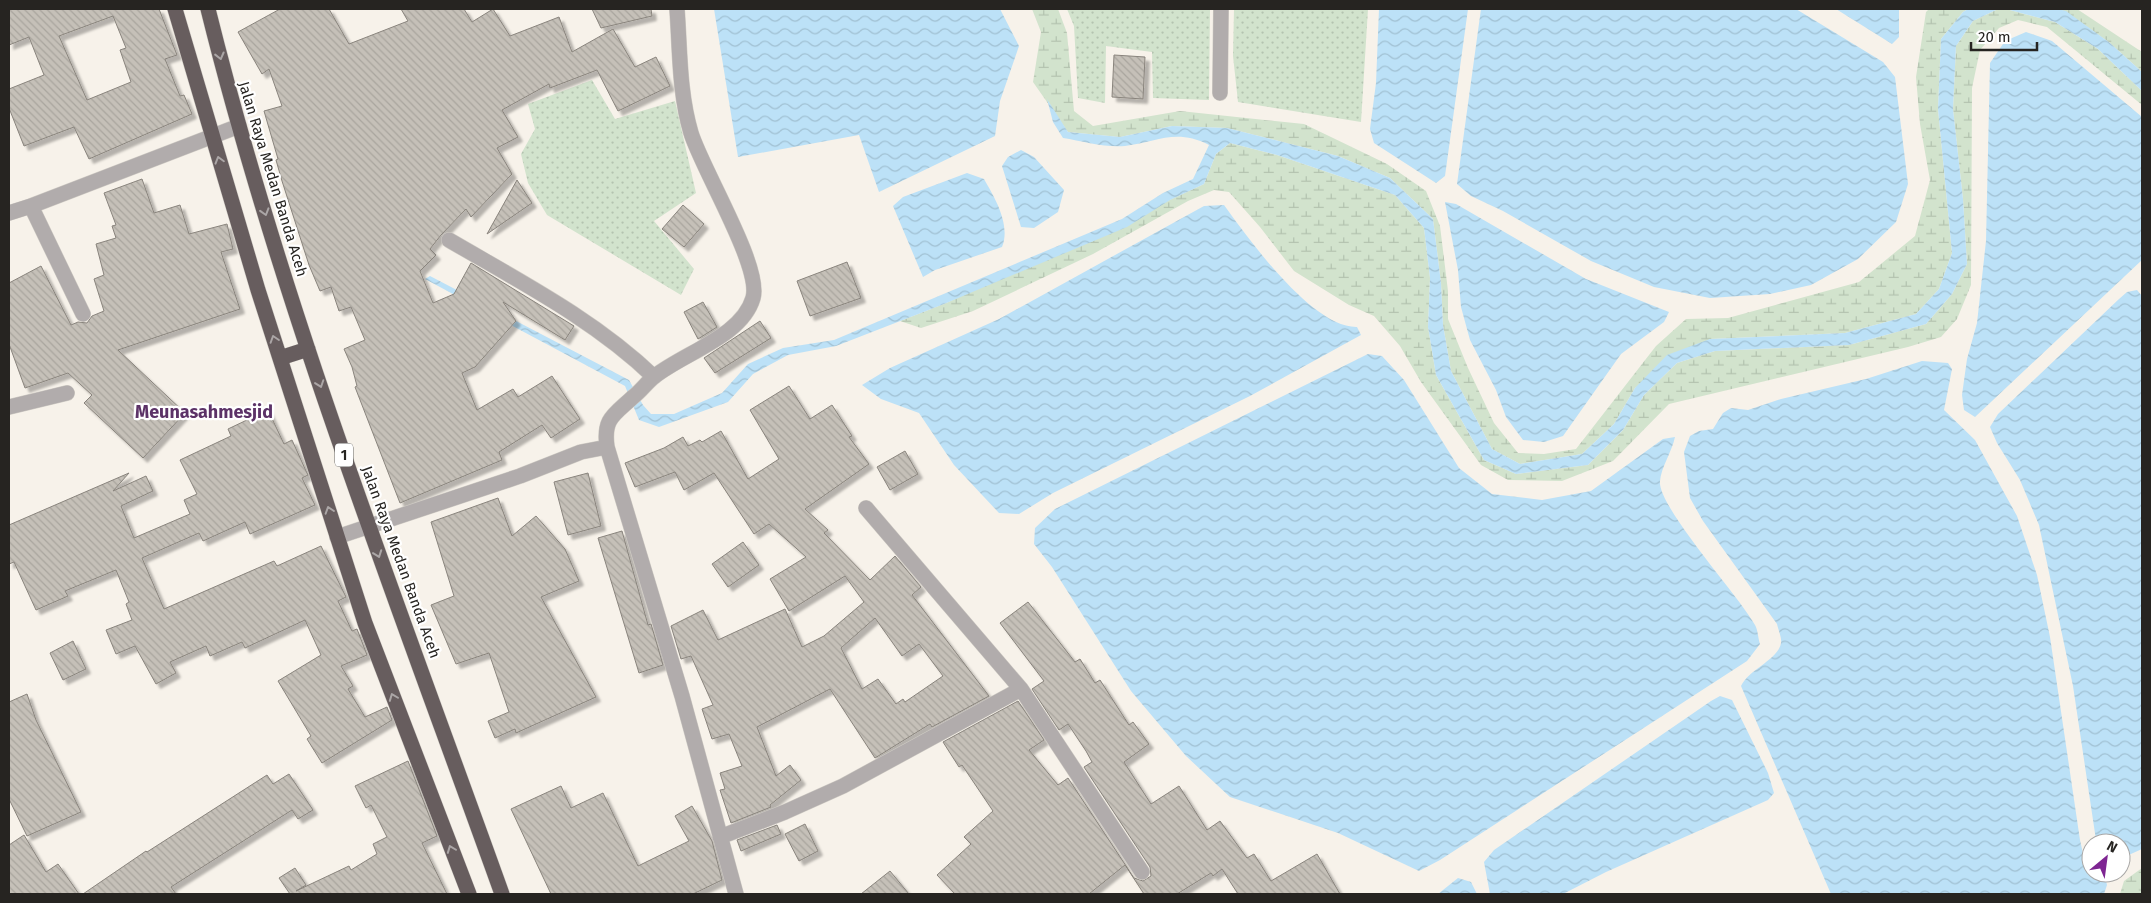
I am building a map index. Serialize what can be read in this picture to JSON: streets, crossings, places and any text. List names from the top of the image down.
{
  "streets": {
    "highway": ["Jalan Raya Medan Banda Aceh", "1"]
  },
  "districts": ["Meunasahmesjid"],
  "scale_bar": "20 m",
  "north": "top right"
}
